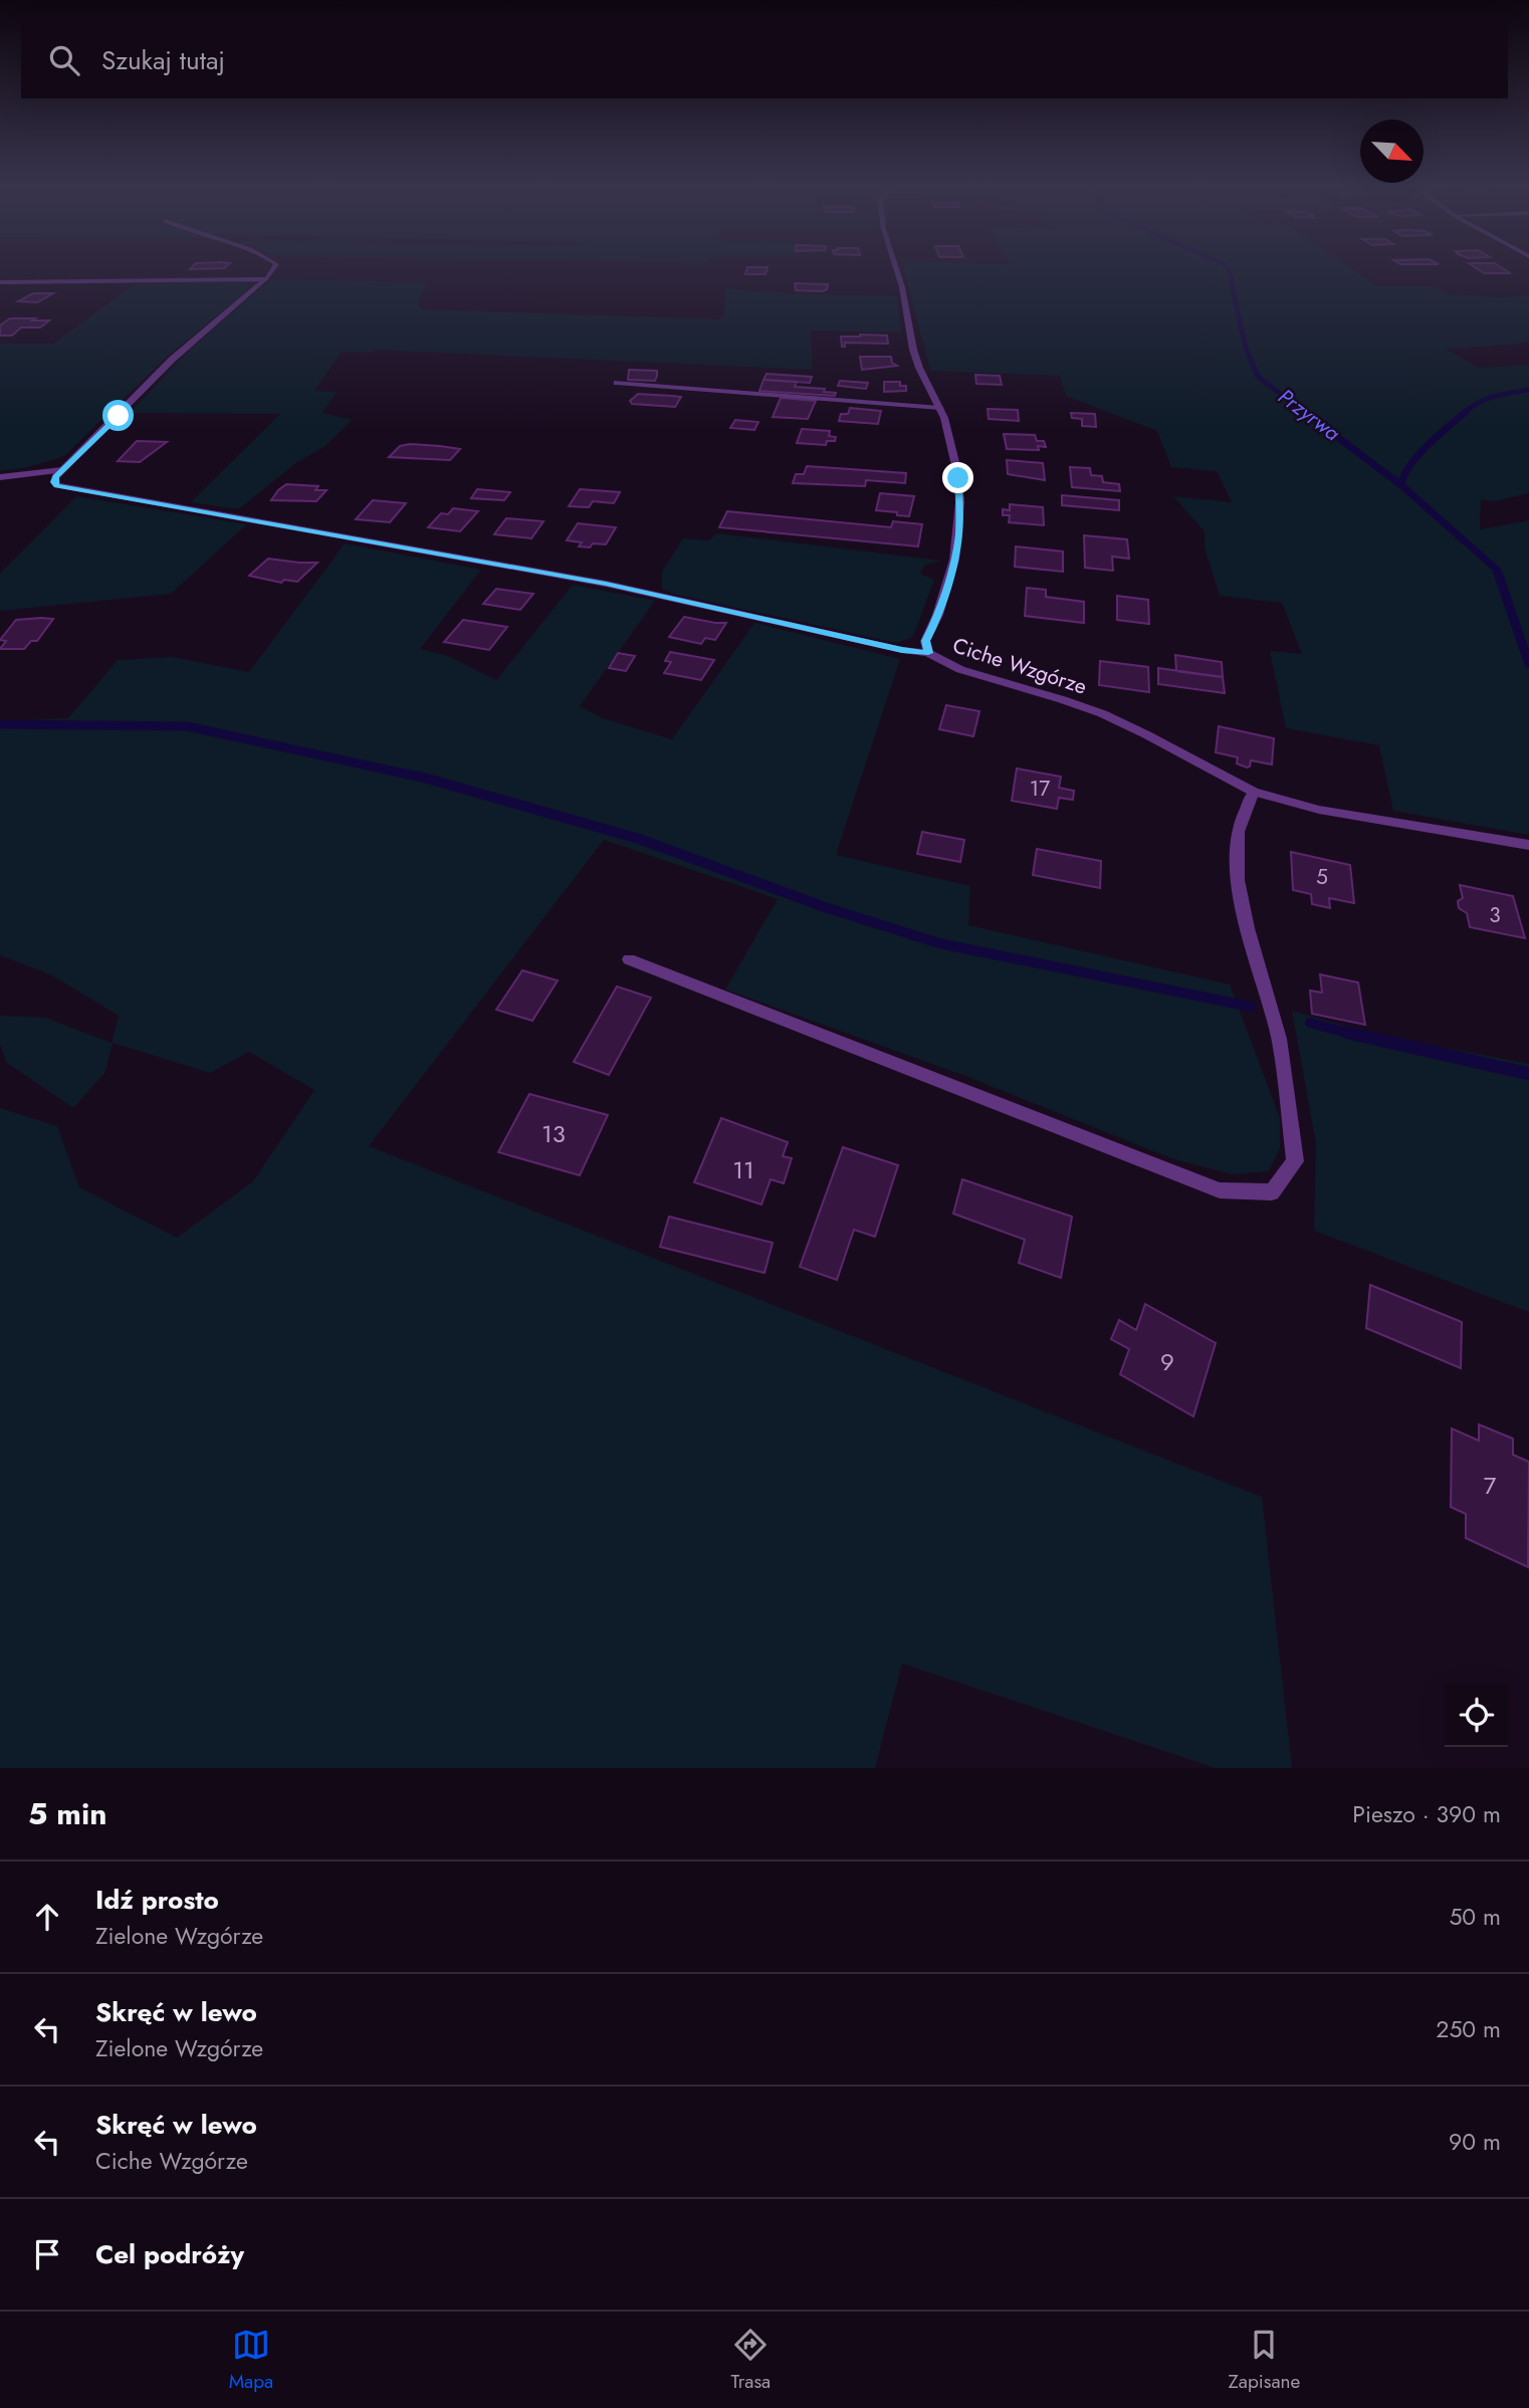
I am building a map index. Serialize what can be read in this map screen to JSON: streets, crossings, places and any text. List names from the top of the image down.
{
  "streets": {
    "street": ["Ciche Wzgórze"]
  },
  "water": ["Przyrwa"],
  "house_numbers": [
    "17",
    "5",
    "3",
    "13",
    "11",
    "9",
    "7"
  ],
  "north": "bottom right",
  "page": {
    "search": "Szukaj tutaj",
    "heading": ["5 min", "Pieszo · 390 m"],
    "list": [
      ["Idź prosto", "Zielone Wzgórze", "50 m"],
      ["Skręć w lewo", "Zielone Wzgórze", "250 m"],
      ["Skręć w lewo", "Ciche Wzgórze", "90 m"],
      "Cel podróży"
    ],
    "nav": ["Mapa", "Trasa", "Zapisane"]
  }
}
